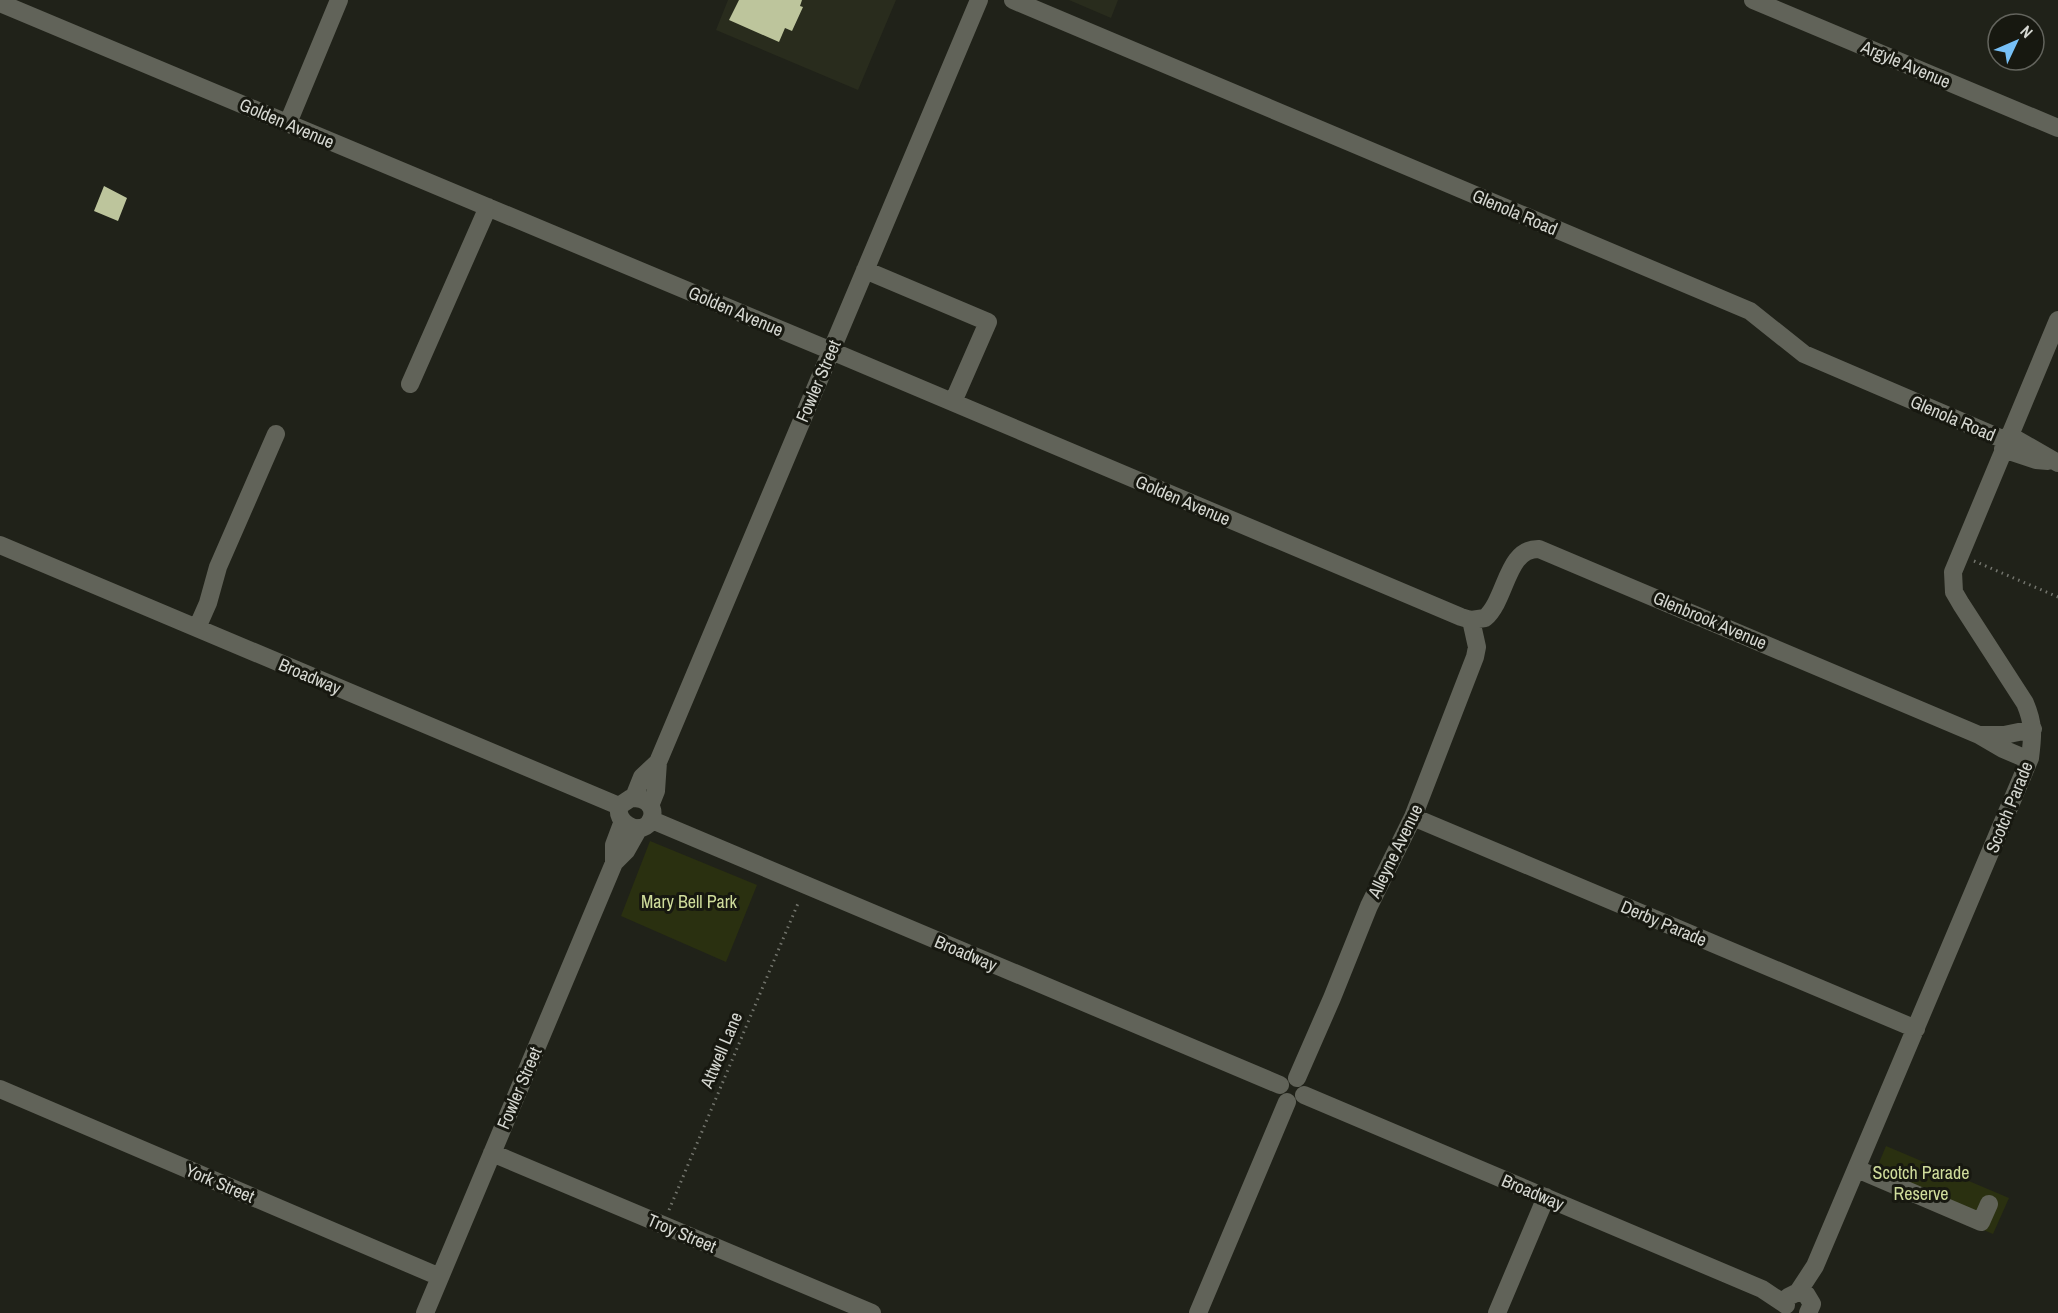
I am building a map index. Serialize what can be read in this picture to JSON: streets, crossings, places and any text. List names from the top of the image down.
{
  "streets": {
    "street": [
      "Argyle Avenue",
      "Golden Avenue",
      "Glenola Road",
      "Fowler Street",
      "Glenbrook Avenue",
      "Broadway",
      "Scotch Parade",
      "Alleyne Avenue",
      "Derby Parade",
      "York Street",
      "Troy Street"
    ],
    "path": ["Attwell Lane"]
  },
  "crossings": [
    ["Golden Avenue", "Fowler Street"],
    ["Golden Avenue", "Glenbrook Avenue"],
    ["Golden Avenue", "Alleyne Avenue"],
    ["Glenola Road", "Scotch Parade"],
    ["Fowler Street", "Broadway"],
    ["Fowler Street", "York Street"],
    ["Fowler Street", "Troy Street"],
    ["Glenbrook Avenue", "Scotch Parade"],
    ["Glenbrook Avenue", "Alleyne Avenue"],
    ["Broadway", "Scotch Parade"],
    ["Broadway", "Alleyne Avenue"],
    ["Broadway", "Attwell Lane"],
    ["Scotch Parade", "Derby Parade"],
    ["Alleyne Avenue", "Derby Parade"],
    ["Attwell Lane", "Troy Street"]
  ],
  "parks": ["Mary Bell Park", "Scotch Parade Reserve"],
  "north": "top right"
}
